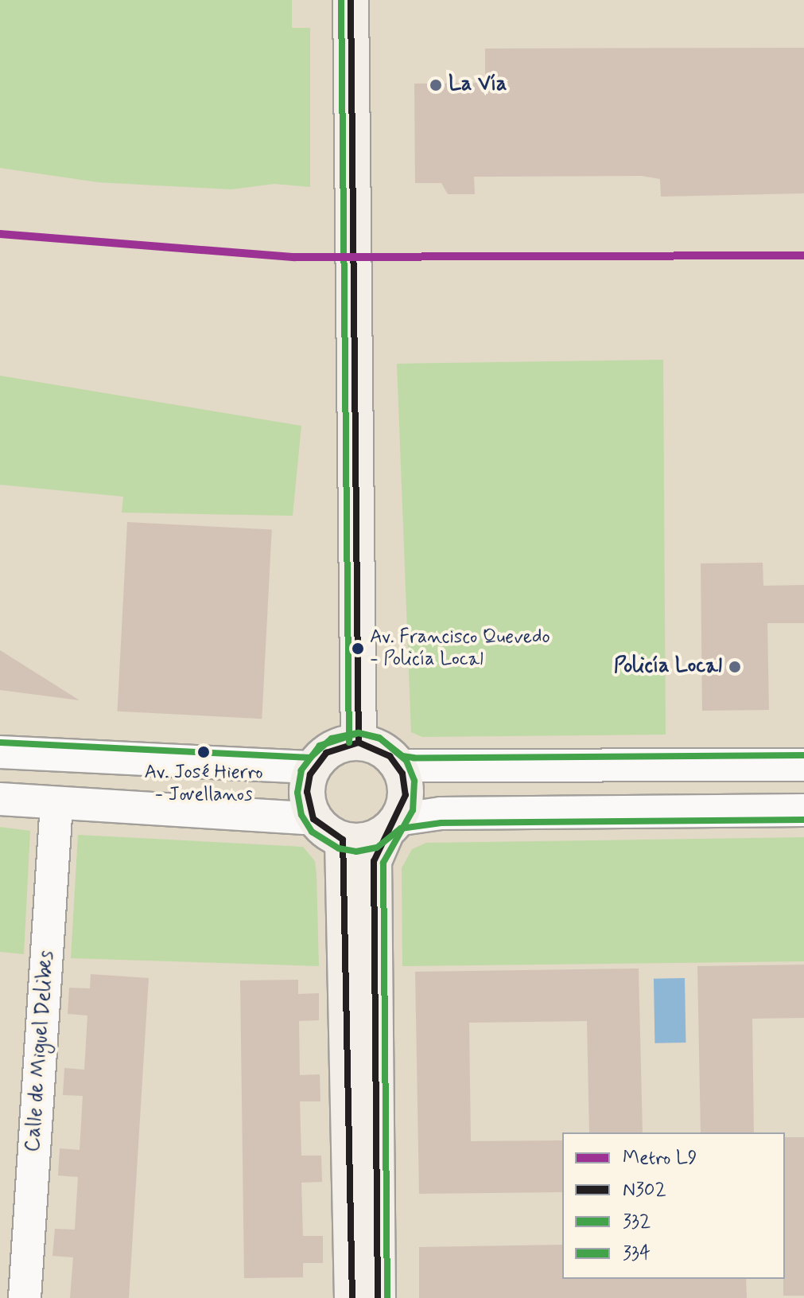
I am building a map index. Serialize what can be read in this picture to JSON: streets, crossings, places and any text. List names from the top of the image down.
{
  "streets": {
    "street": ["Calle de Miguel Delibes"]
  },
  "places": [
    "La Vía",
    "Av. Francisco Quevedo - Policía Local",
    "Policía Local",
    "Av. José Hierro - Jovellanos"
  ],
  "lines": [
    "transit line N302",
    "transit line 332",
    "metro line L9",
    "transit line 334"
  ],
  "legend": [
    "Metro L9",
    "N302",
    "332",
    "334"
  ]
}
